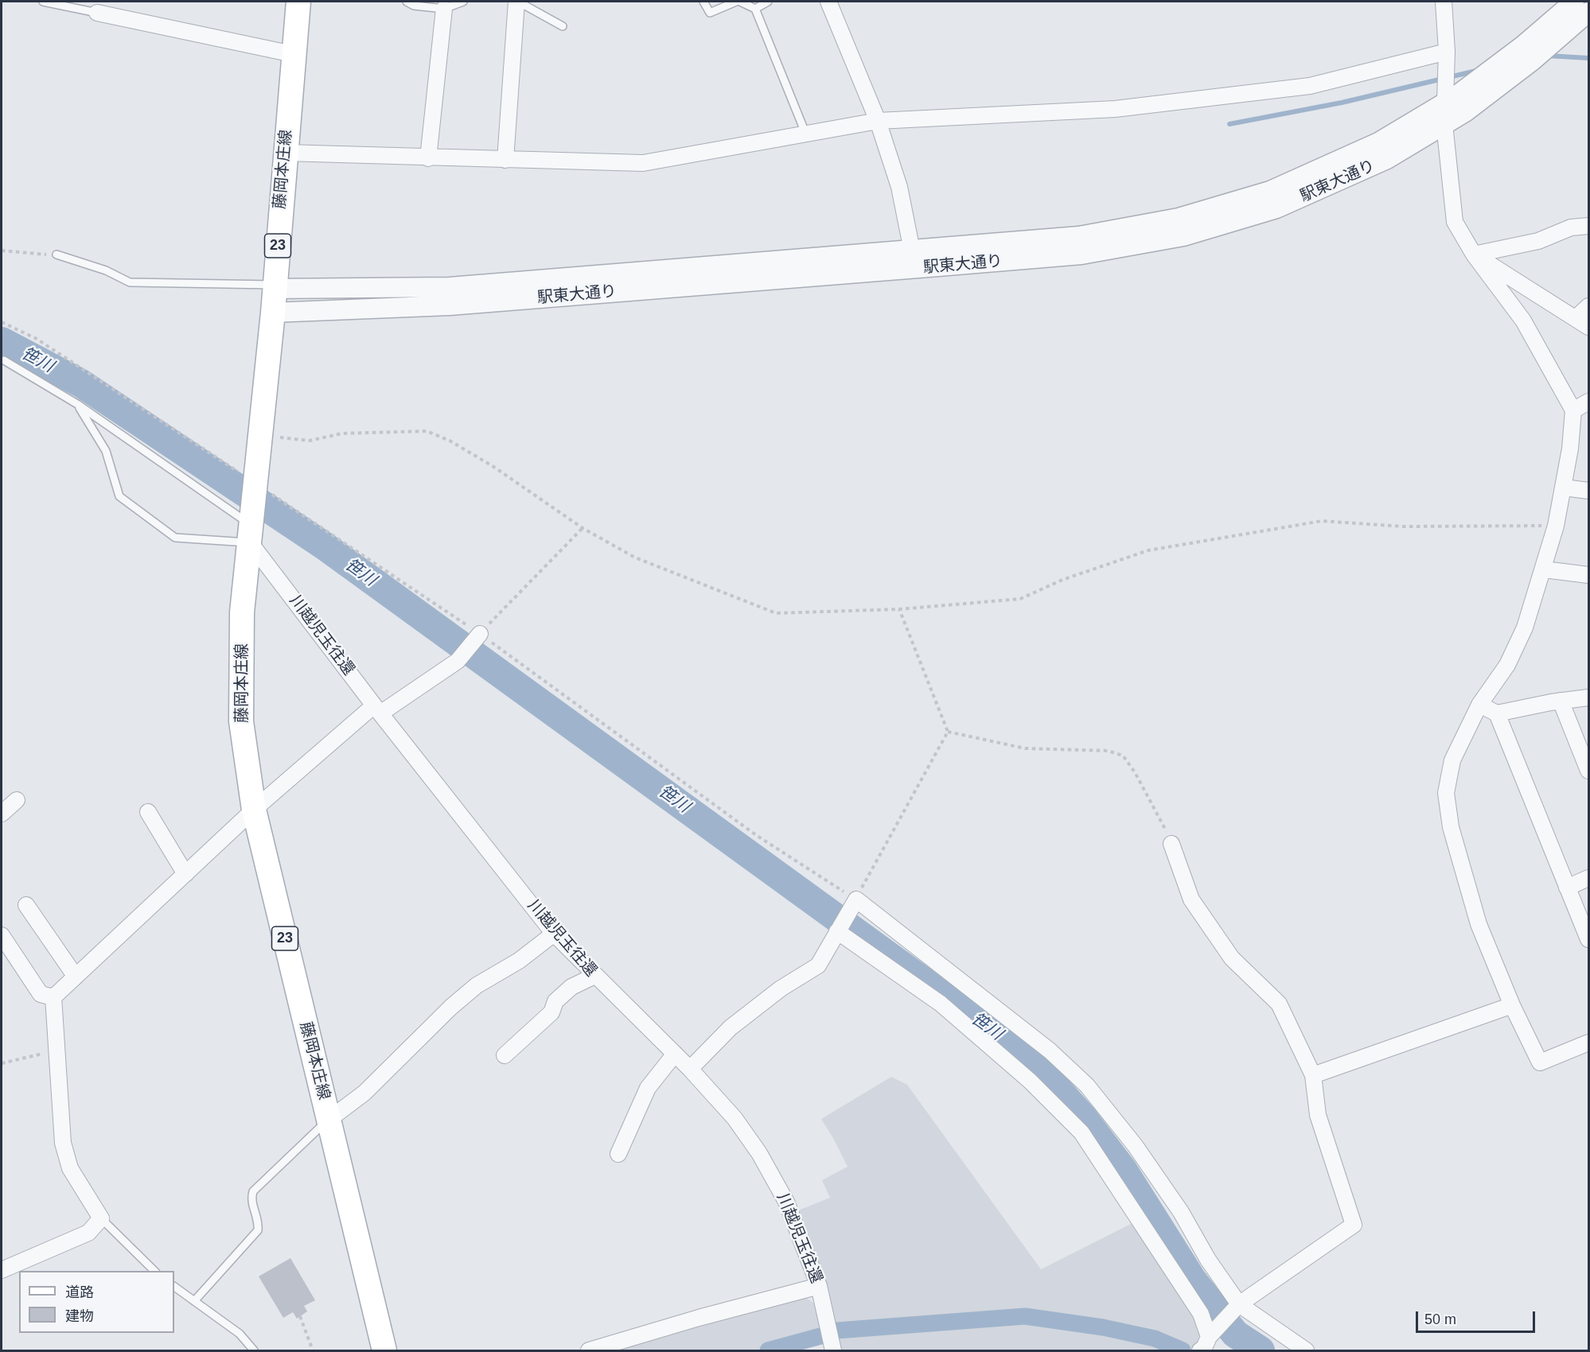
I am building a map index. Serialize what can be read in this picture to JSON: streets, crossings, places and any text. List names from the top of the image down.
{
  "streets": {
    "main road": ["藤岡本庄線", "23"],
    "street": ["駅東大通り", "川越児玉往還"]
  },
  "crossings": [
    ["藤岡本庄線", "駅東大通り"],
    ["藤岡本庄線", "川越児玉往還"]
  ],
  "water": ["笹川"],
  "legend": ["道路", "建物"],
  "scale_bar": "50 m"
}
